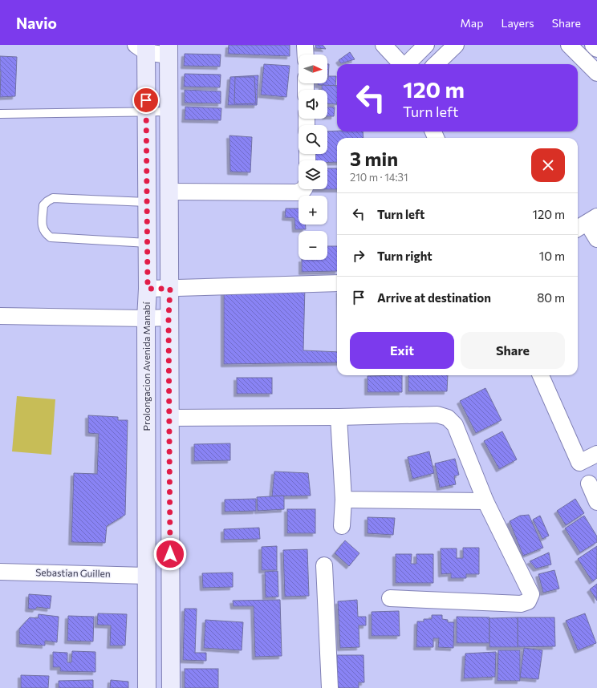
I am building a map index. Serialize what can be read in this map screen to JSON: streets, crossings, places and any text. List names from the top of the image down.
{
  "streets": {
    "main road": ["Prolongacion Avenida Manabí"],
    "street": ["Sebastian Guillen"]
  },
  "crossings": [
    ["Prolongacion Avenida Manabí", "Sebastian Guillen"]
  ],
  "north": "right",
  "page": {
    "header": "Navio",
    "nav": ["Map", "Layers", "Share"],
    "map_buttons": ["+", "−"],
    "turn": ["120 m", "Turn left"],
    "heading": ["3 min", "210 m · 14:31"],
    "list": [
      {
        "name": "Turn left",
        "value": "120 m"
      },
      {
        "name": "Turn right",
        "value": "10 m"
      },
      {
        "name": "Arrive at destination",
        "value": "80 m"
      }
    ],
    "buttons": ["Exit", "Share"]
  }
}
